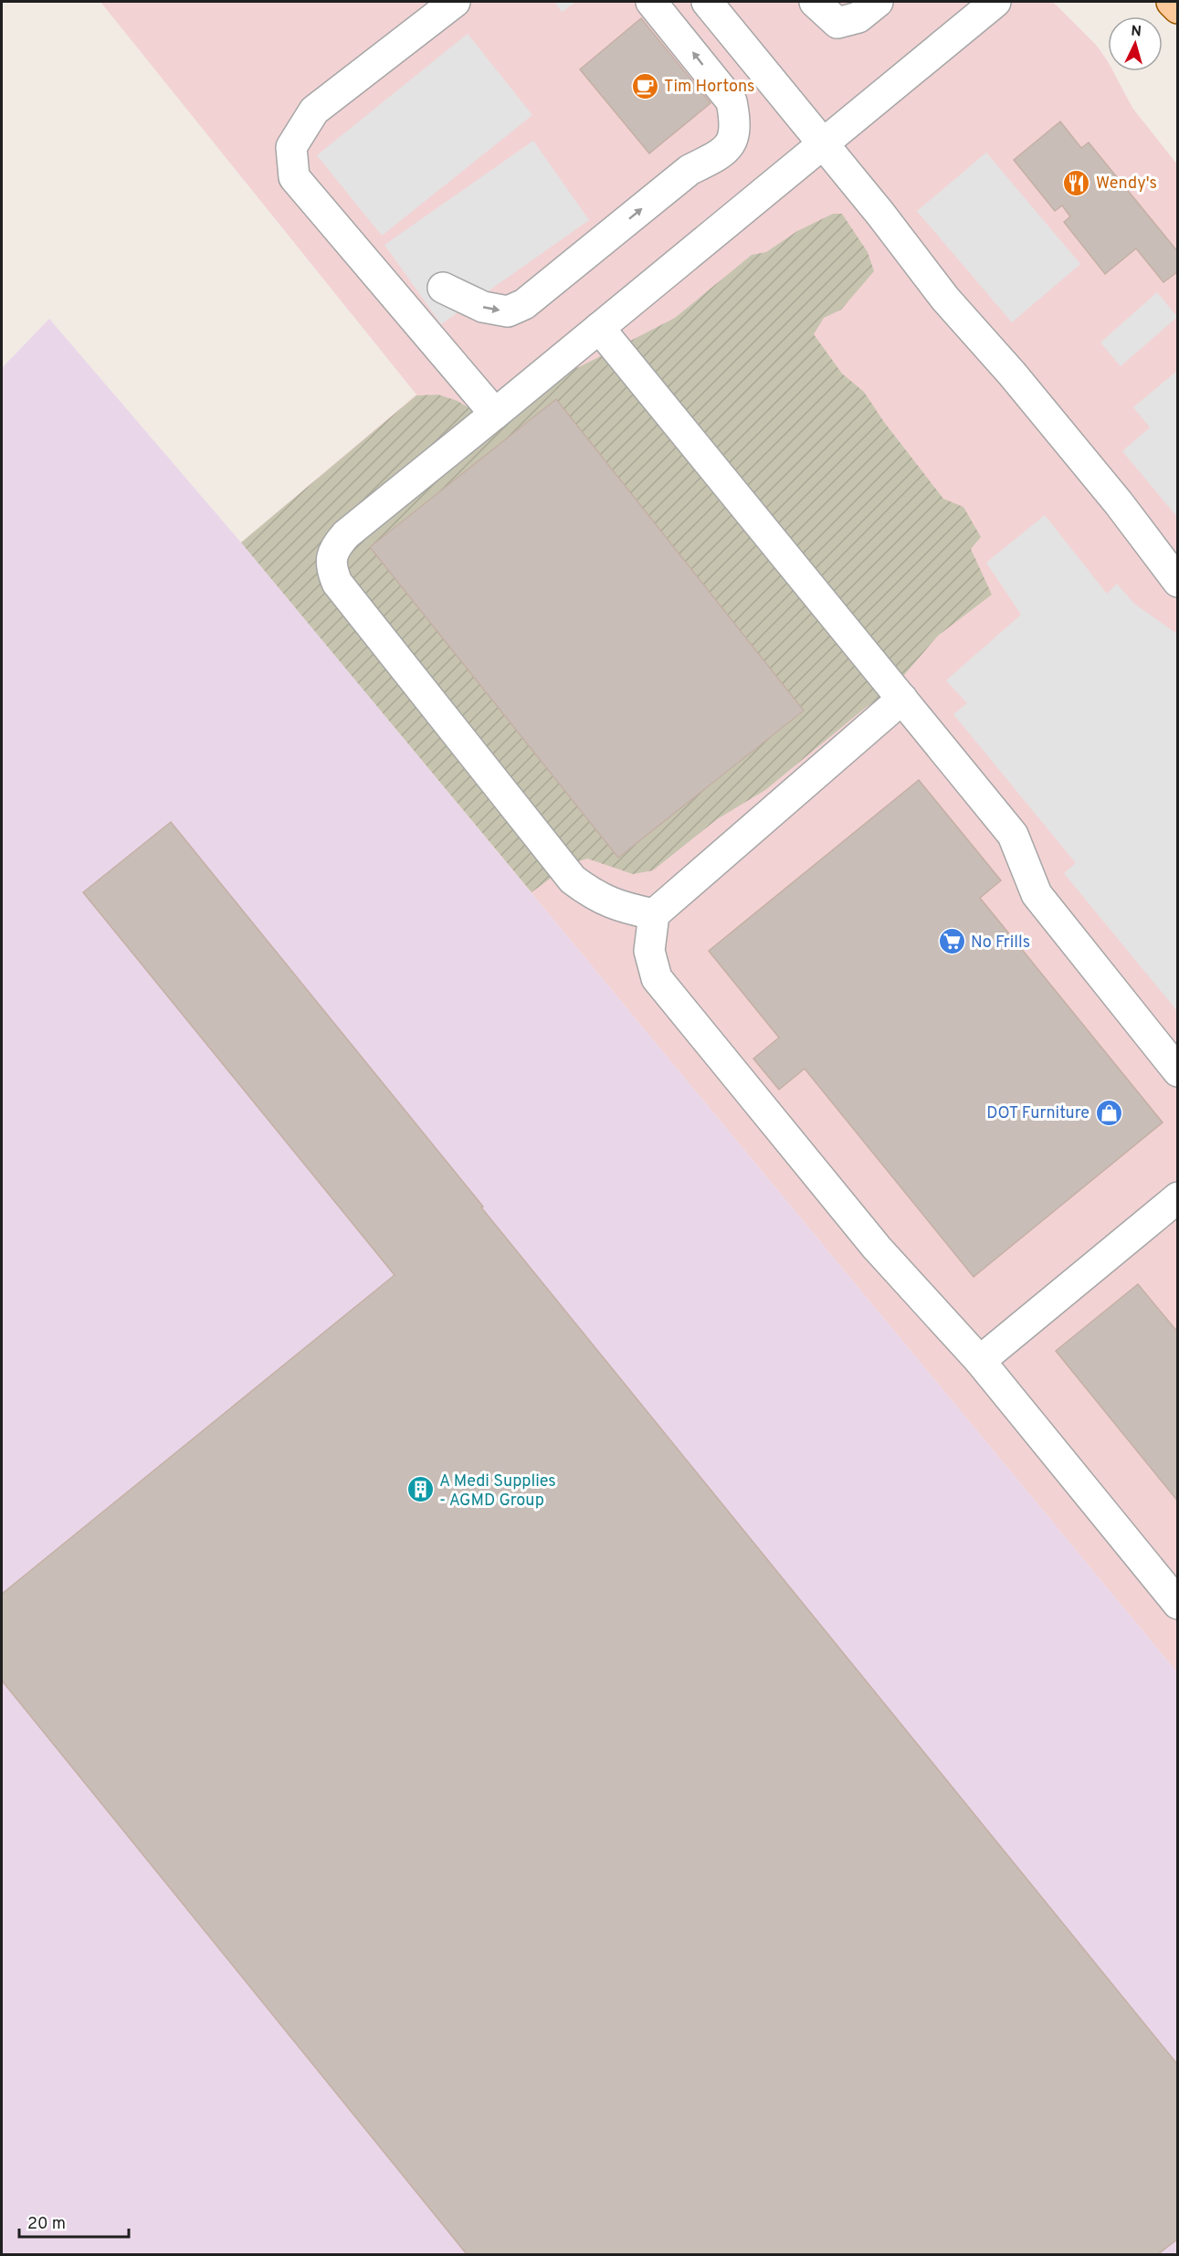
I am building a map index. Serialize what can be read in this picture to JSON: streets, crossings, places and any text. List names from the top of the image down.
{
  "places": {
    "cafe": ["Tim Hortons"],
    "restaurant": ["Wendy's"],
    "supermarket": ["No Frills"],
    "shop": ["DOT Furniture"],
    "building": ["A Medi Supplies - AGMD Group"]
  },
  "scale_bar": "20 m",
  "north": "top"
}
